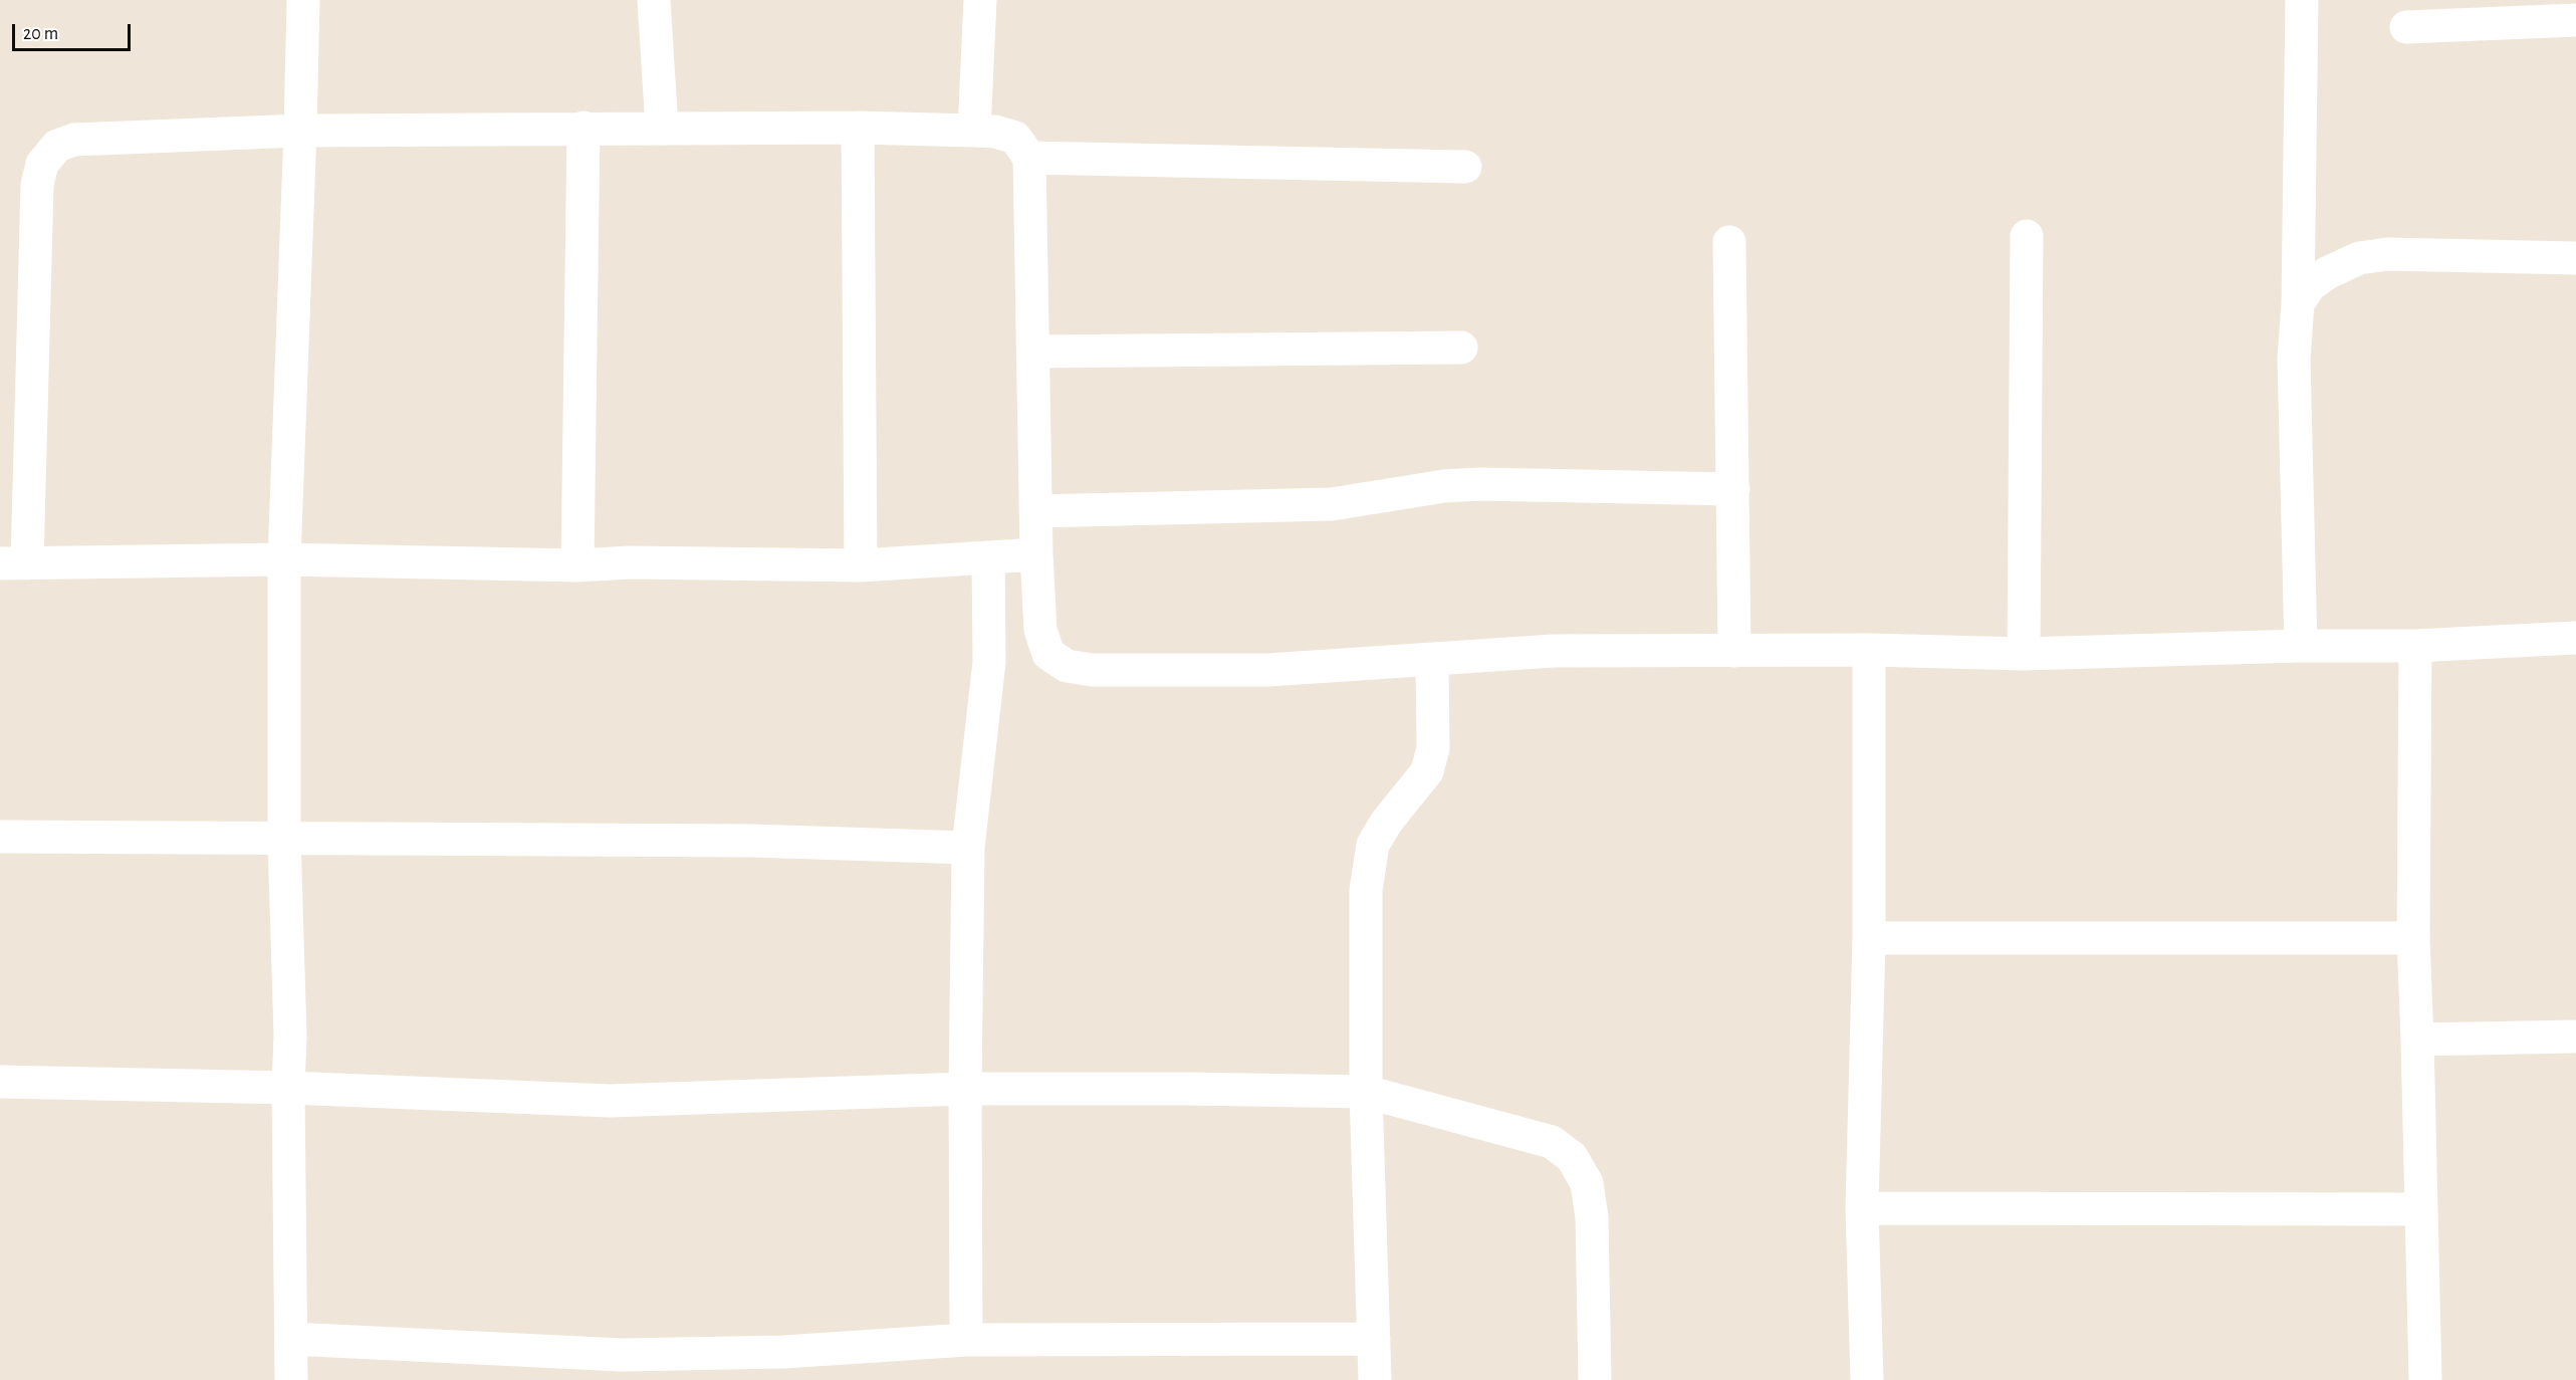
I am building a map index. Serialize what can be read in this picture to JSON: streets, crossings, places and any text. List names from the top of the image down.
{
  "scale_bar": "20 m"
}
